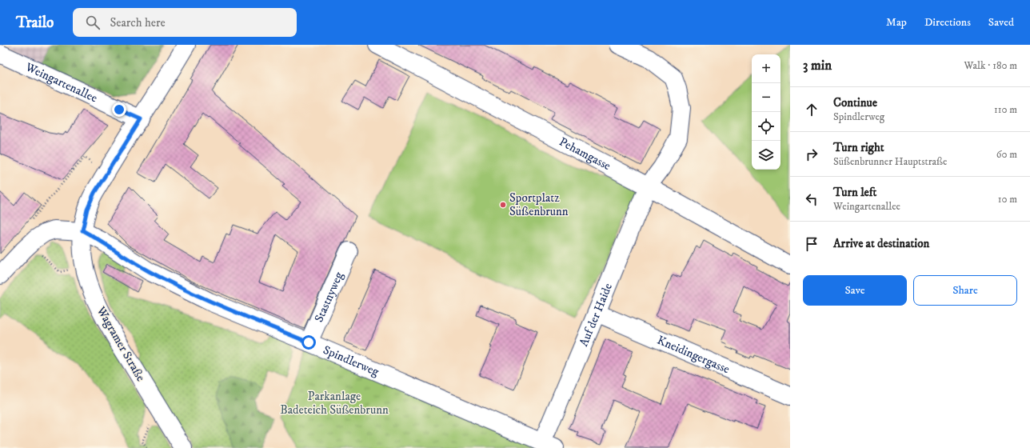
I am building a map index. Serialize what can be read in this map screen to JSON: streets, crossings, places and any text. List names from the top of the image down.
{
  "streets": {
    "street": [
      "Weingartenallee",
      "Pehamgasse",
      "Stastnyweg",
      "Auf der Haide",
      "Wagramer Straße",
      "Kneidingergasse",
      "Spindlerweg"
    ]
  },
  "crossings": [
    ["Weingartenallee", "Wagramer Straße"],
    ["Pehamgasse", "Auf der Haide"],
    ["Stastnyweg", "Spindlerweg"],
    ["Auf der Haide", "Kneidingergasse"],
    ["Auf der Haide", "Spindlerweg"],
    ["Wagramer Straße", "Spindlerweg"]
  ],
  "parks": ["Parkanlage Badeteich Süßenbrunn"],
  "places": ["Sportplatz Süßenbrunn"],
  "page": {
    "header": "Trailo",
    "search": "Search here",
    "nav": ["Map", "Directions", "Saved"],
    "heading": ["3 min", "Walk · 180 m"],
    "map_buttons": ["+", "−"],
    "list": [
      ["Continue", "Spindlerweg", "110 m"],
      ["Turn right", "Süßenbrunner Hauptstraße", "60 m"],
      ["Turn left", "Weingartenallee", "10 m"],
      "Arrive at destination"
    ],
    "buttons": ["Save", "Share"]
  }
}
